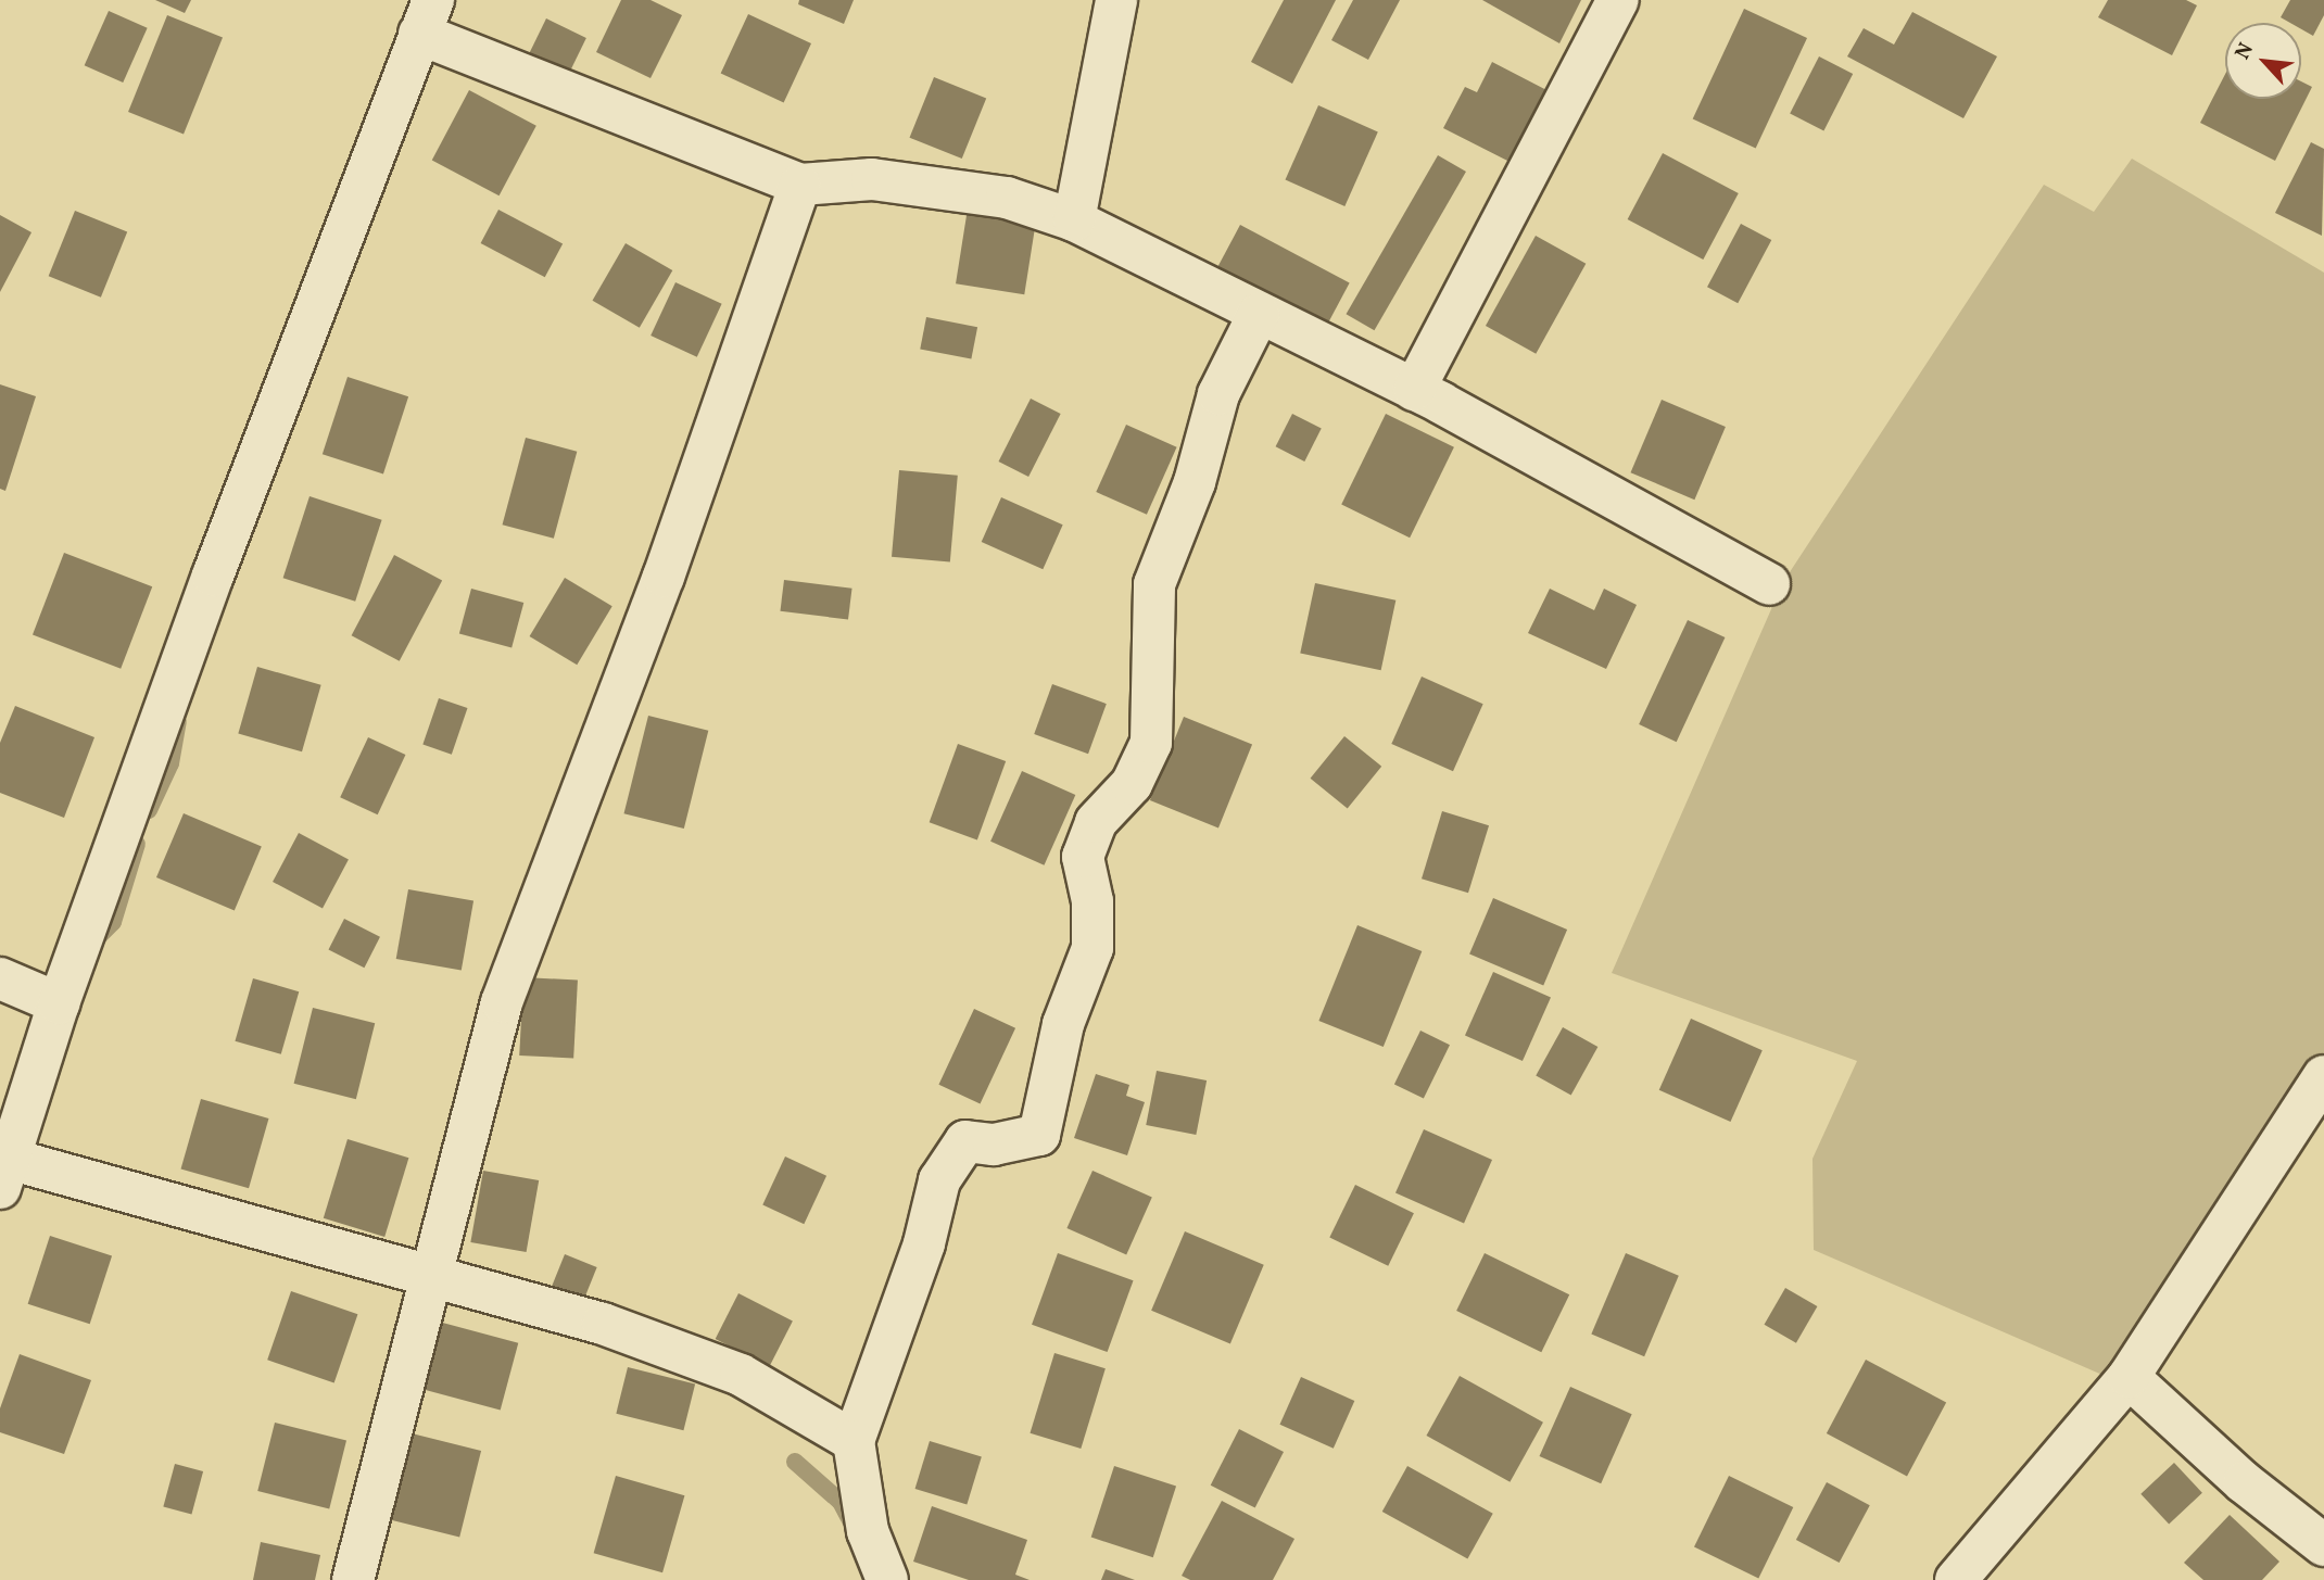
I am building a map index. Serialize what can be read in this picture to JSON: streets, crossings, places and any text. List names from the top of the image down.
{
  "north": "top left"
}
